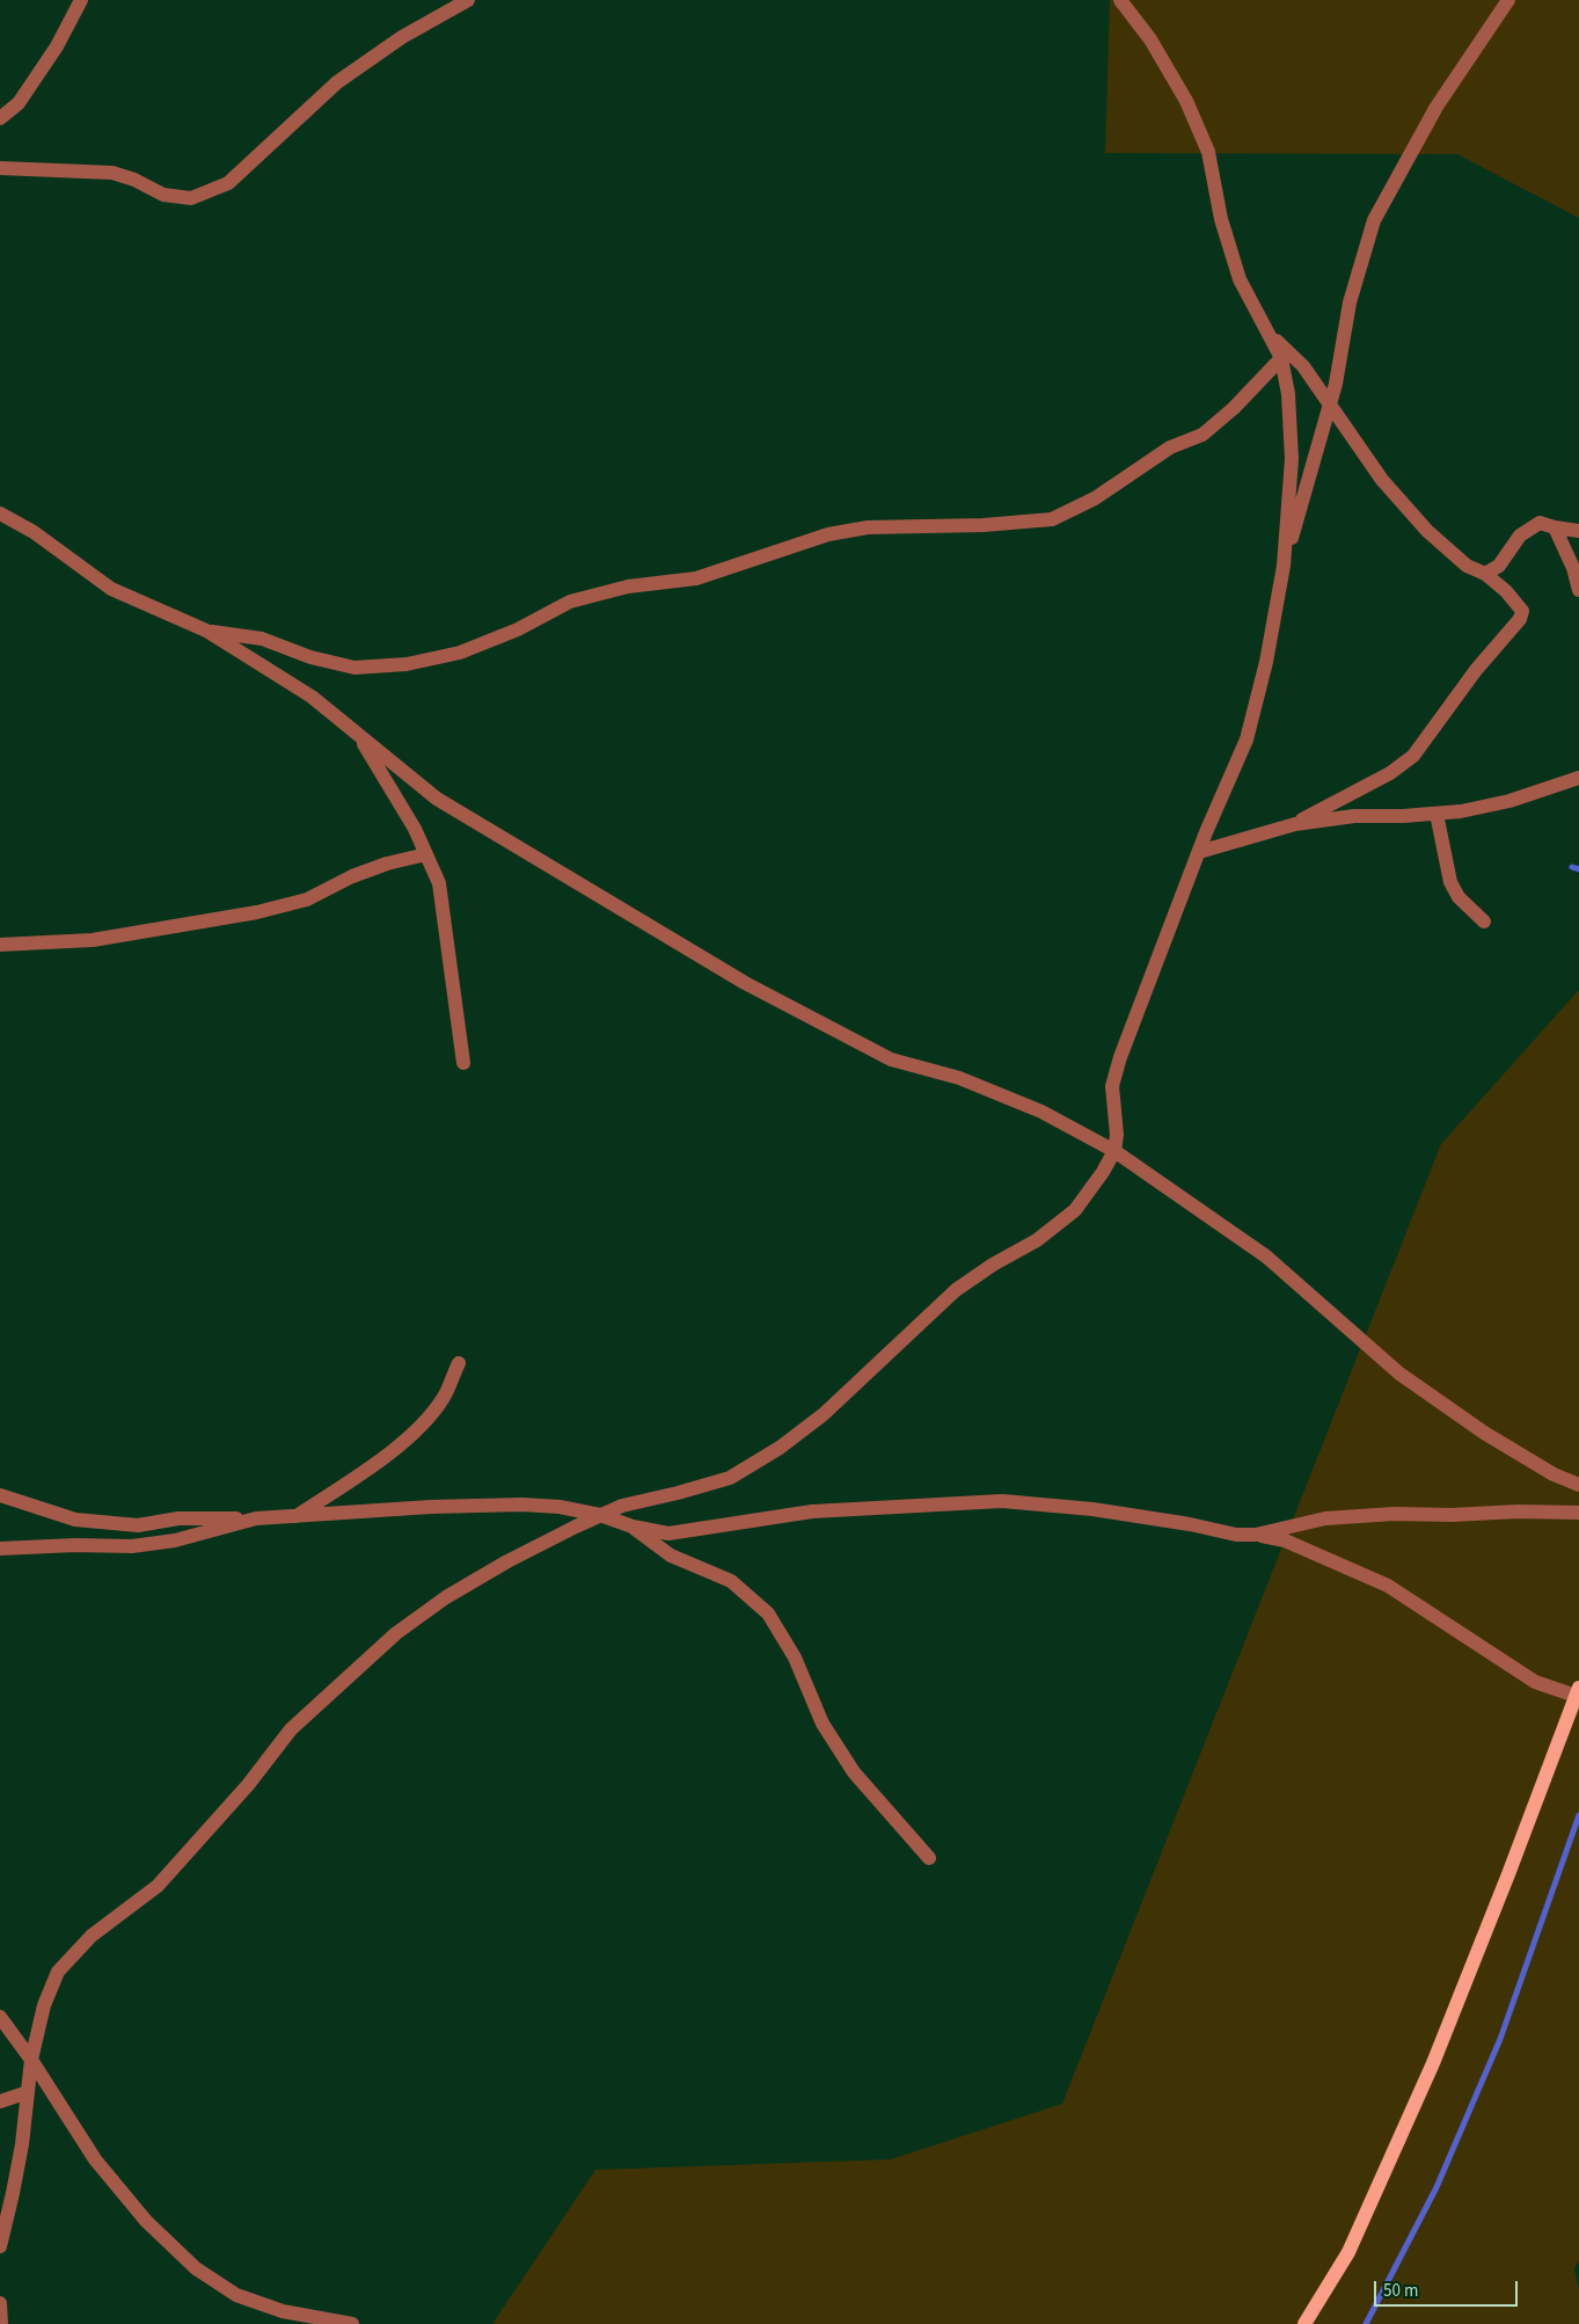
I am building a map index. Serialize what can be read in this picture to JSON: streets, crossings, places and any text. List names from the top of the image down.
{
  "scale_bar": "50 m"
}
